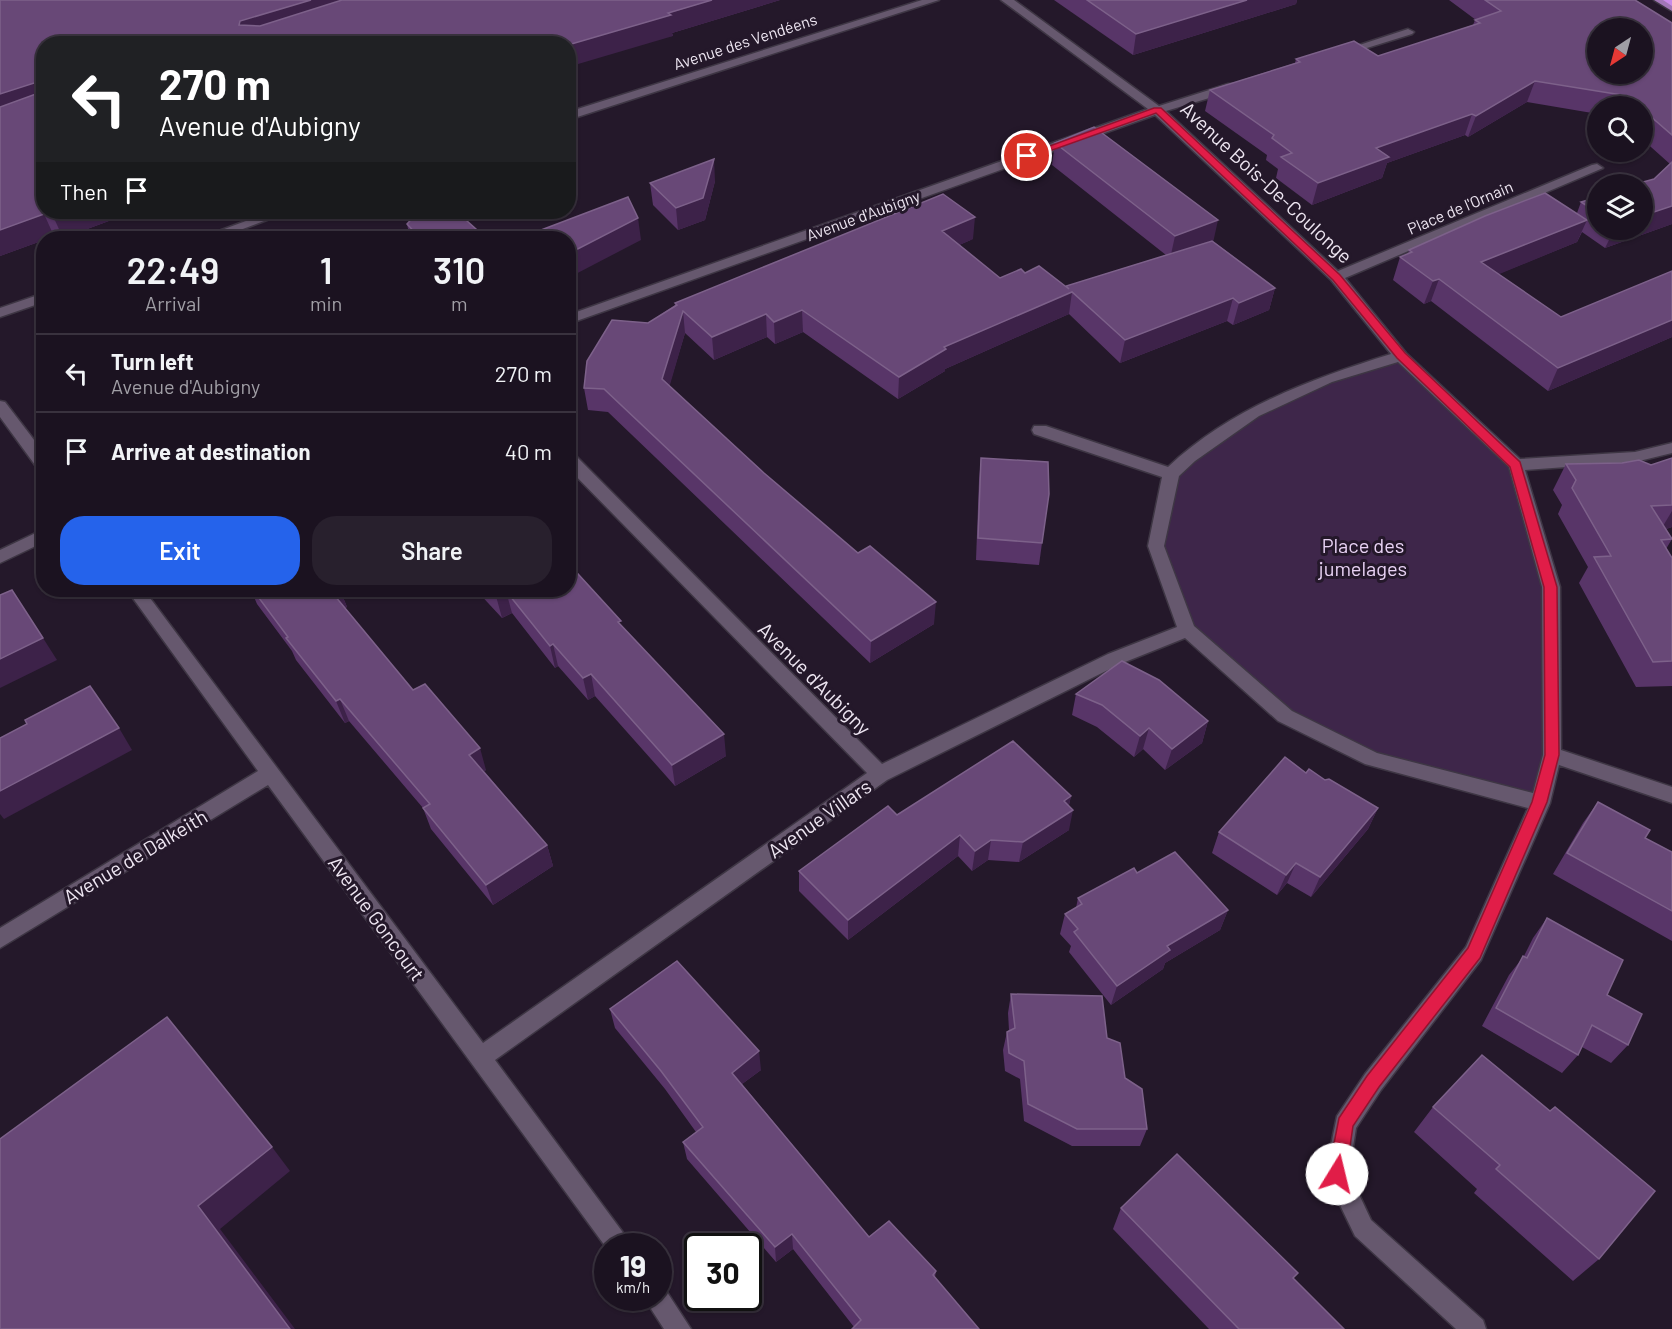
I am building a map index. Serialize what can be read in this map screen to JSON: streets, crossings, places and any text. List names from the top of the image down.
{
  "streets": {
    "street": [
      "Avenue des Vendéens",
      "Avenue Bois-De-Coulonge",
      "Place de l'Ornain",
      "Avenue d'Aubigny",
      "Avenue Villars",
      "Avenue de Dalkeith",
      "Avenue Goncourt"
    ]
  },
  "crossings": [
    ["Avenue Bois-De-Coulonge", "Place de l'Ornain"],
    ["Avenue Bois-De-Coulonge", "Avenue d'Aubigny"],
    ["Avenue d'Aubigny", "Avenue Villars"],
    ["Avenue Villars", "Avenue Goncourt"],
    ["Avenue de Dalkeith", "Avenue Goncourt"]
  ],
  "parks": ["Place des jumelages"],
  "north": "bottom left",
  "page": {
    "turn": ["270 m", "Avenue d'Aubigny"],
    "then": "Then",
    "eta": [
      "22:49",
      "Arrival",
      "1",
      "min",
      "310",
      "m"
    ],
    "list": [
      {
        "name": "Turn left",
        "note": "Avenue d'Aubigny",
        "value": "270 m"
      },
      {
        "name": "Arrive at destination",
        "value": "40 m"
      }
    ],
    "buttons": ["Exit", "Share"],
    "speed": "19 km/h",
    "limit": "30"
  }
}
